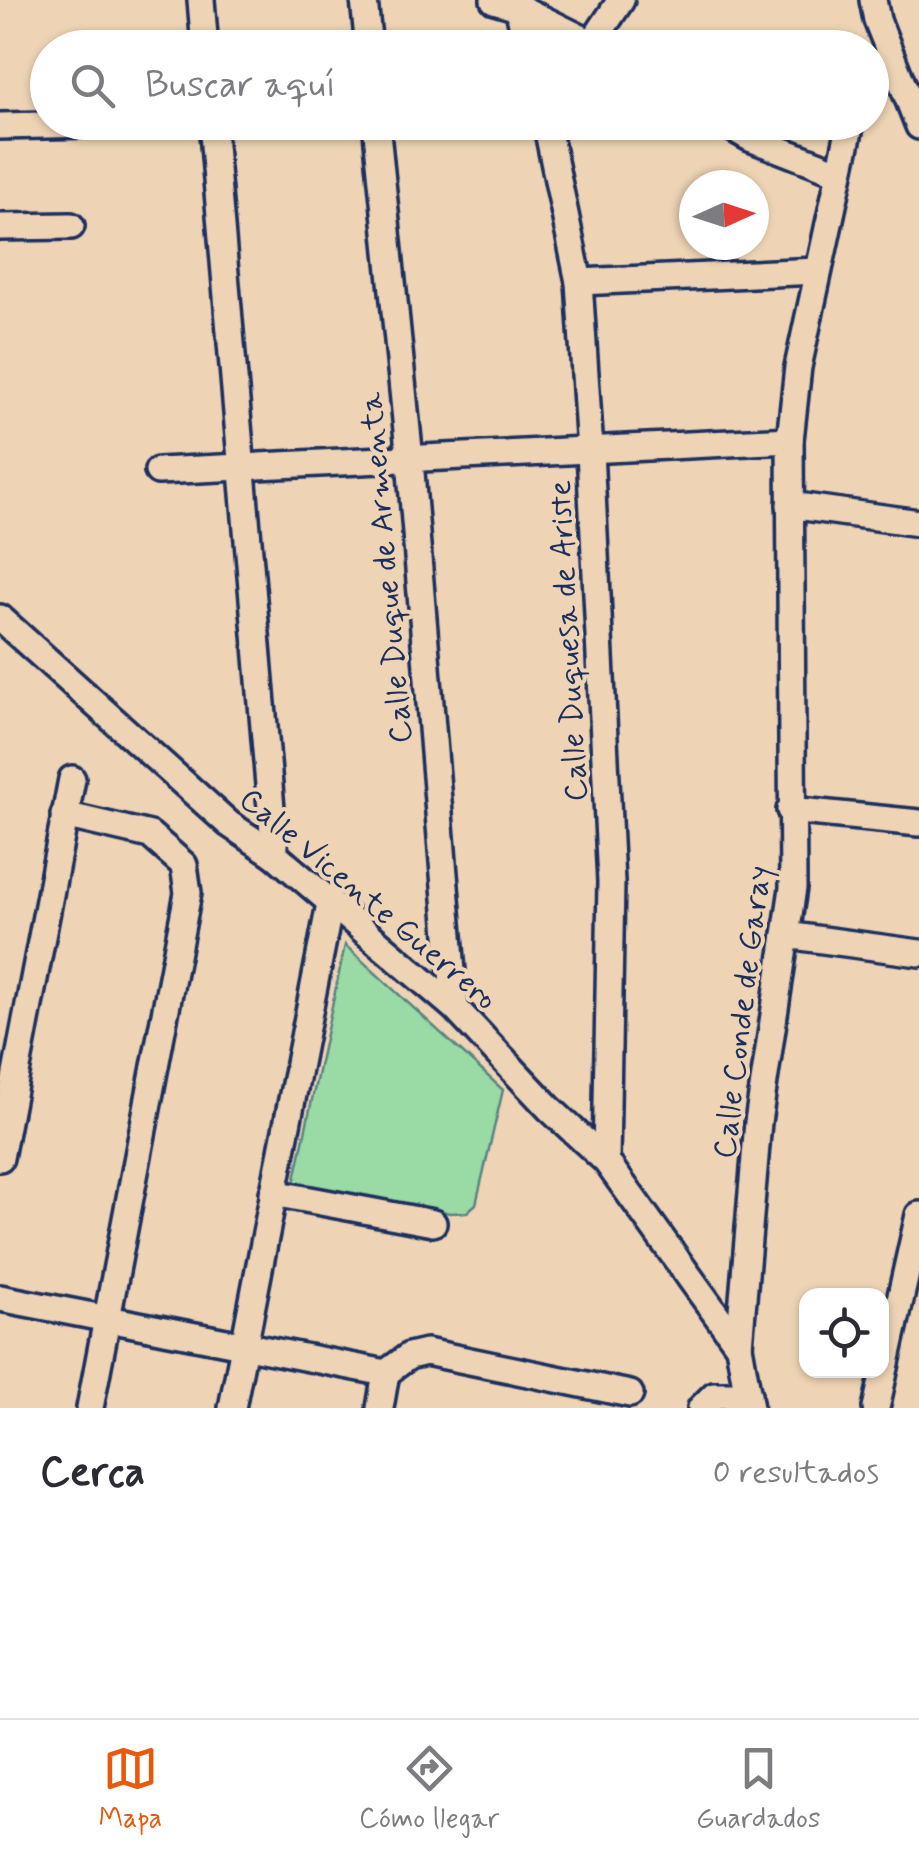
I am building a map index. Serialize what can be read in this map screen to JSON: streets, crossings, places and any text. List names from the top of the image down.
{
  "streets": {
    "street": [
      "Calle Duque de Armenta",
      "Calle Duquesa de Ariste",
      "Calle Vicente Guerrero",
      "Calle Conde de Garay"
    ]
  },
  "crossings": [
    ["Calle Duque de Armenta", "Calle Vicente Guerrero"],
    ["Calle Duquesa de Ariste", "Calle Vicente Guerrero"],
    ["Calle Vicente Guerrero", "Calle Conde de Garay"]
  ],
  "north": "right",
  "page": {
    "search": "Buscar aquí",
    "heading": ["Cerca", "0 resultados"],
    "nav": ["Mapa", "Cómo llegar", "Guardados"]
  }
}
